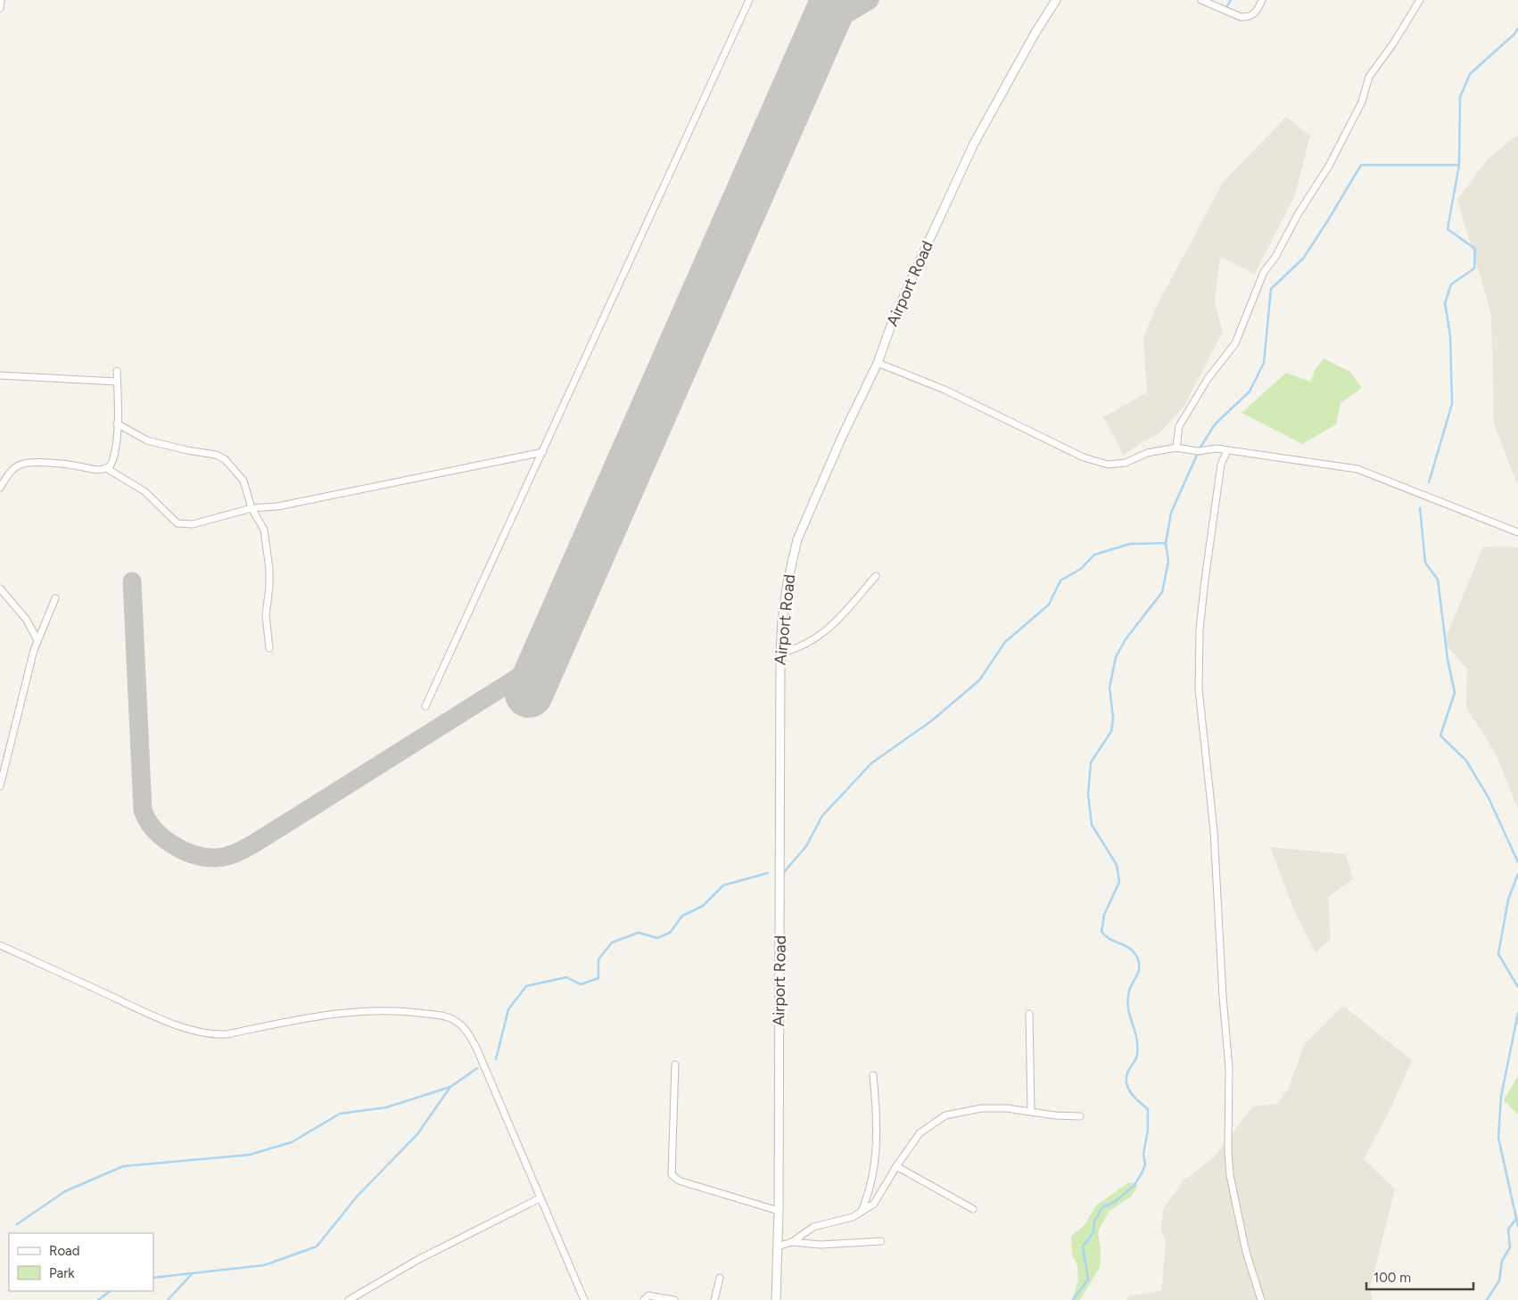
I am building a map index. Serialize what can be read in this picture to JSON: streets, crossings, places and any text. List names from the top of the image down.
{
  "streets": {
    "street": ["Airport Road"]
  },
  "legend": ["Road", "Park"],
  "scale_bar": "100 m"
}
